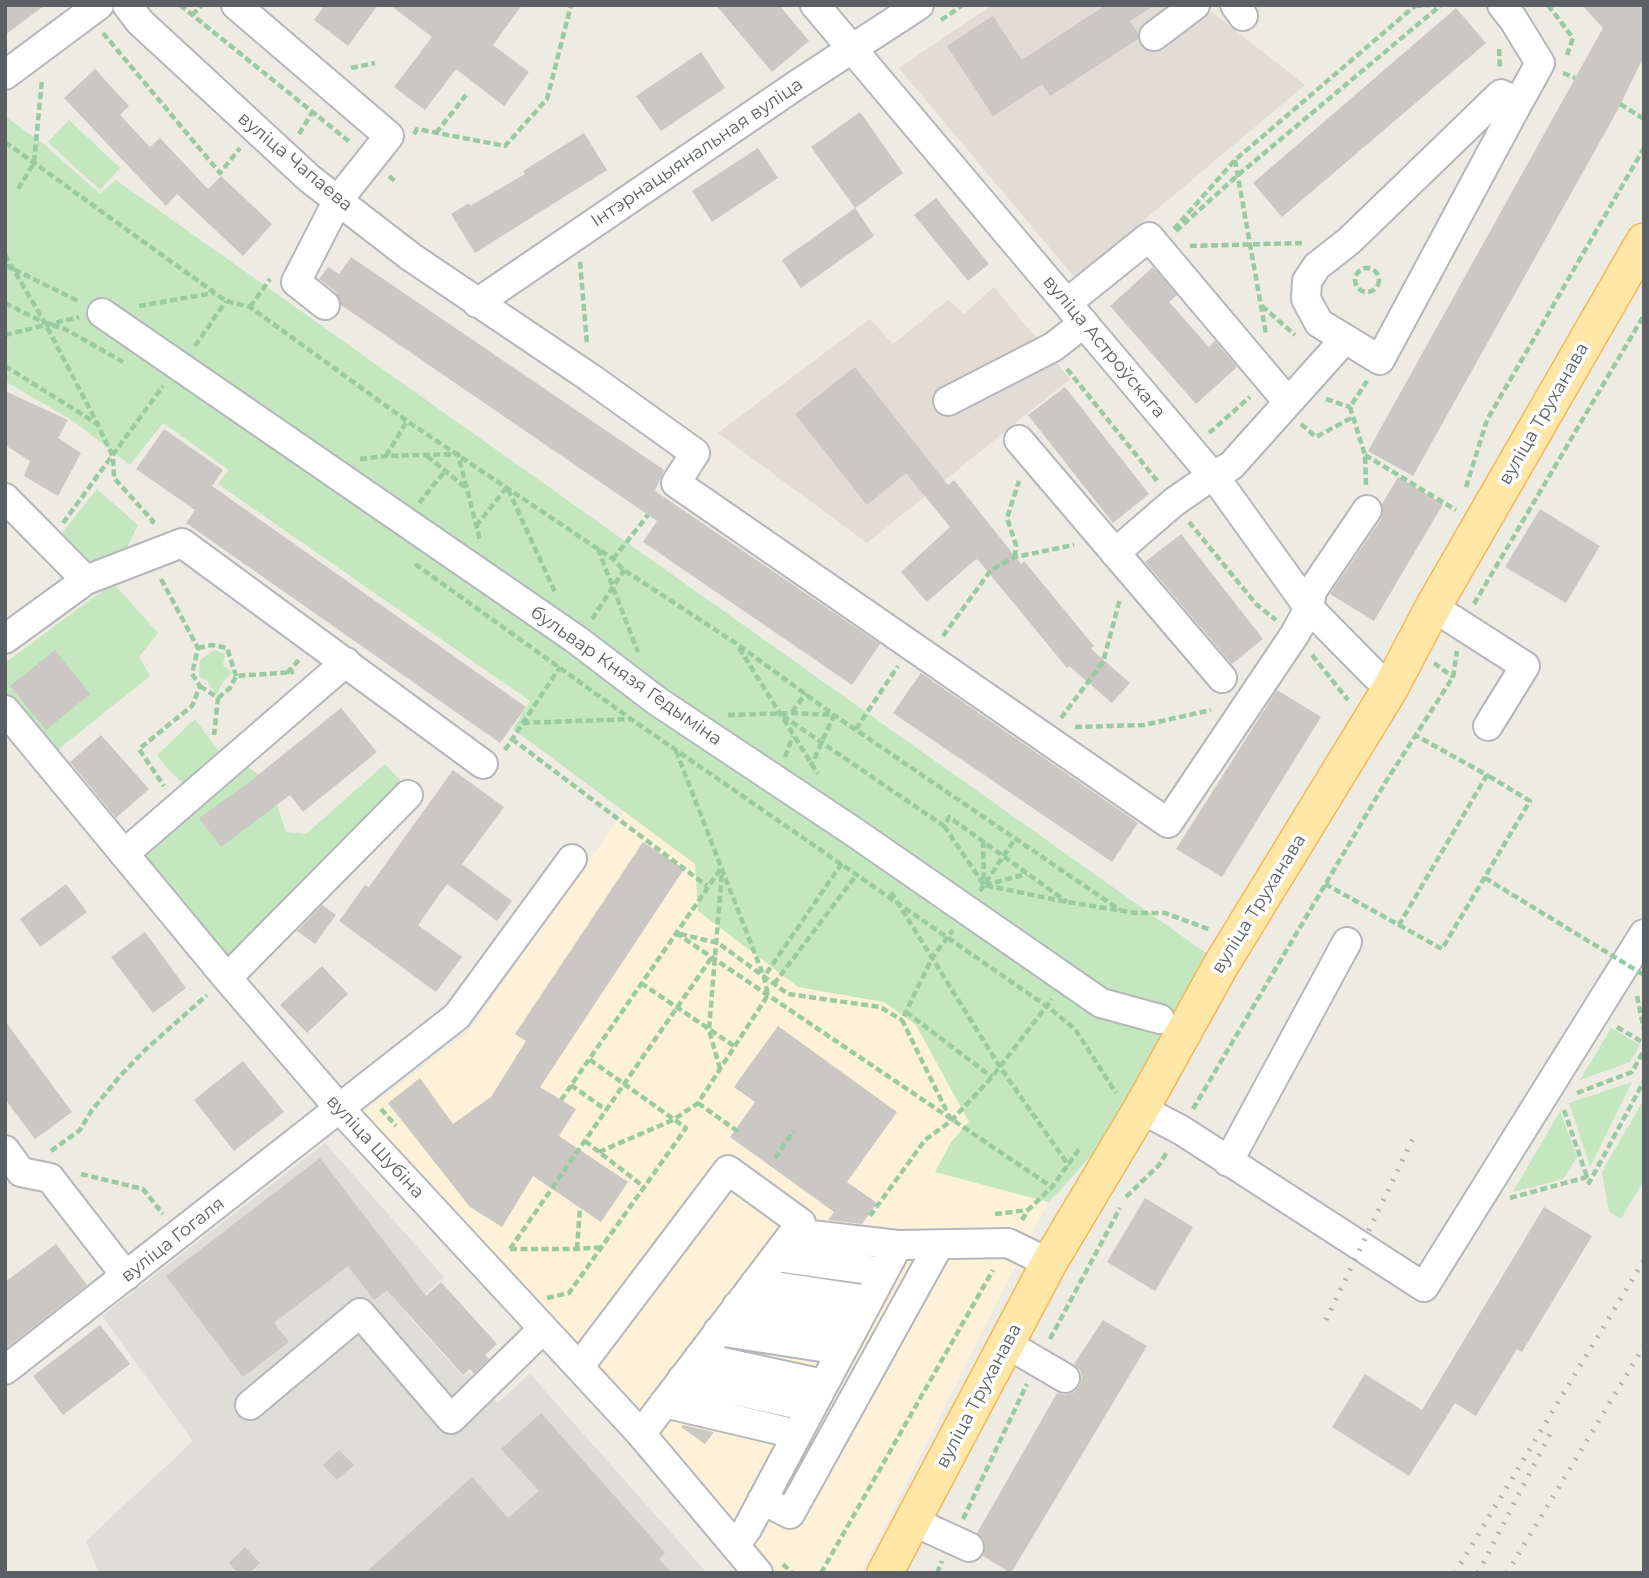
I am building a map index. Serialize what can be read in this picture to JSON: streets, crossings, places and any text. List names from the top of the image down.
{
  "streets": {
    "main road": ["вуліца Труханава"],
    "street": [
      "Інтэрнацыянальная вуліца",
      "вуліца Чапаева",
      "вуліца Астроўскага",
      "бульвар Князя Гедыміна",
      "вуліца Шубіна",
      "вуліца Гогаля"
    ]
  },
  "crossings": [
    ["Інтэрнацыянальная вуліца", "вуліца Чапаева"],
    ["Інтэрнацыянальная вуліца", "вуліца Астроўскага"],
    ["вуліца Астроўскага", "вуліца Труханава"],
    ["вуліца Шубіна", "вуліца Гогаля"]
  ]
}
